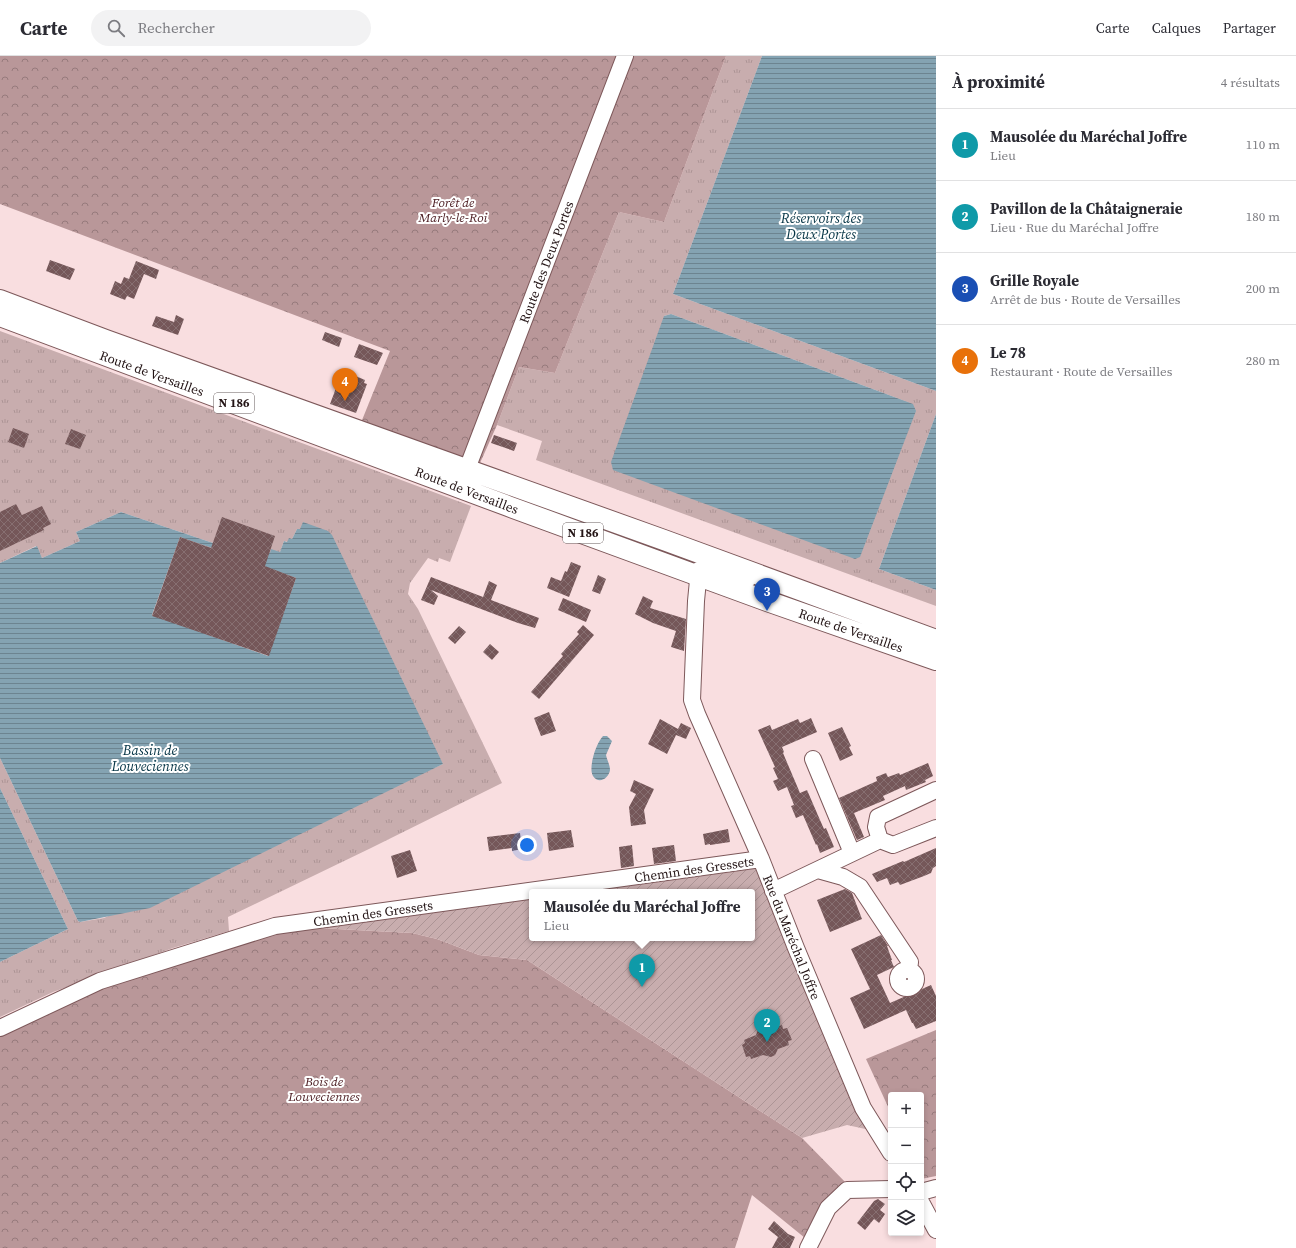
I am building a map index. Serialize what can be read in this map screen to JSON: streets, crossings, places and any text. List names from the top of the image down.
{
  "streets": {
    "main road": ["Route de Versailles", "N 186"],
    "street": ["Route des Deux Portes", "Chemin des Gressets", "Rue du Maréchal Joffre"]
  },
  "crossings": [
    ["Route des Deux Portes", "Route de Versailles"],
    ["Route de Versailles", "Rue du Maréchal Joffre"],
    ["Chemin des Gressets", "Rue du Maréchal Joffre"]
  ],
  "water": ["Réservoirs des Deux Portes", "Bassin de Louveciennes"],
  "parks": ["Forêt de Marly-le-Roi", "Bois de Louveciennes"],
  "page": {
    "header": "Carte",
    "search": "Rechercher",
    "nav": ["Carte", "Calques", "Partager"],
    "heading": ["À proximité", "4 résultats"],
    "list": [
      {
        "mark": "1",
        "name": "Mausolée du Maréchal Joffre",
        "note": "Lieu",
        "value": "110 m"
      },
      {
        "mark": "2",
        "name": "Pavillon de la Châtaigneraie",
        "note": "Lieu · Rue du Maréchal Joffre",
        "value": "180 m"
      },
      {
        "mark": "3",
        "name": "Grille Royale",
        "note": "Arrêt de bus · Route de Versailles",
        "value": "200 m"
      },
      {
        "mark": "4",
        "name": "Le 78",
        "note": "Restaurant · Route de Versailles",
        "value": "280 m"
      }
    ],
    "pins": [
      "4",
      "3",
      "1",
      "2"
    ],
    "popup": ["Mausolée du Maréchal Joffre", "Lieu"],
    "map_buttons": ["+", "−"]
  }
}
